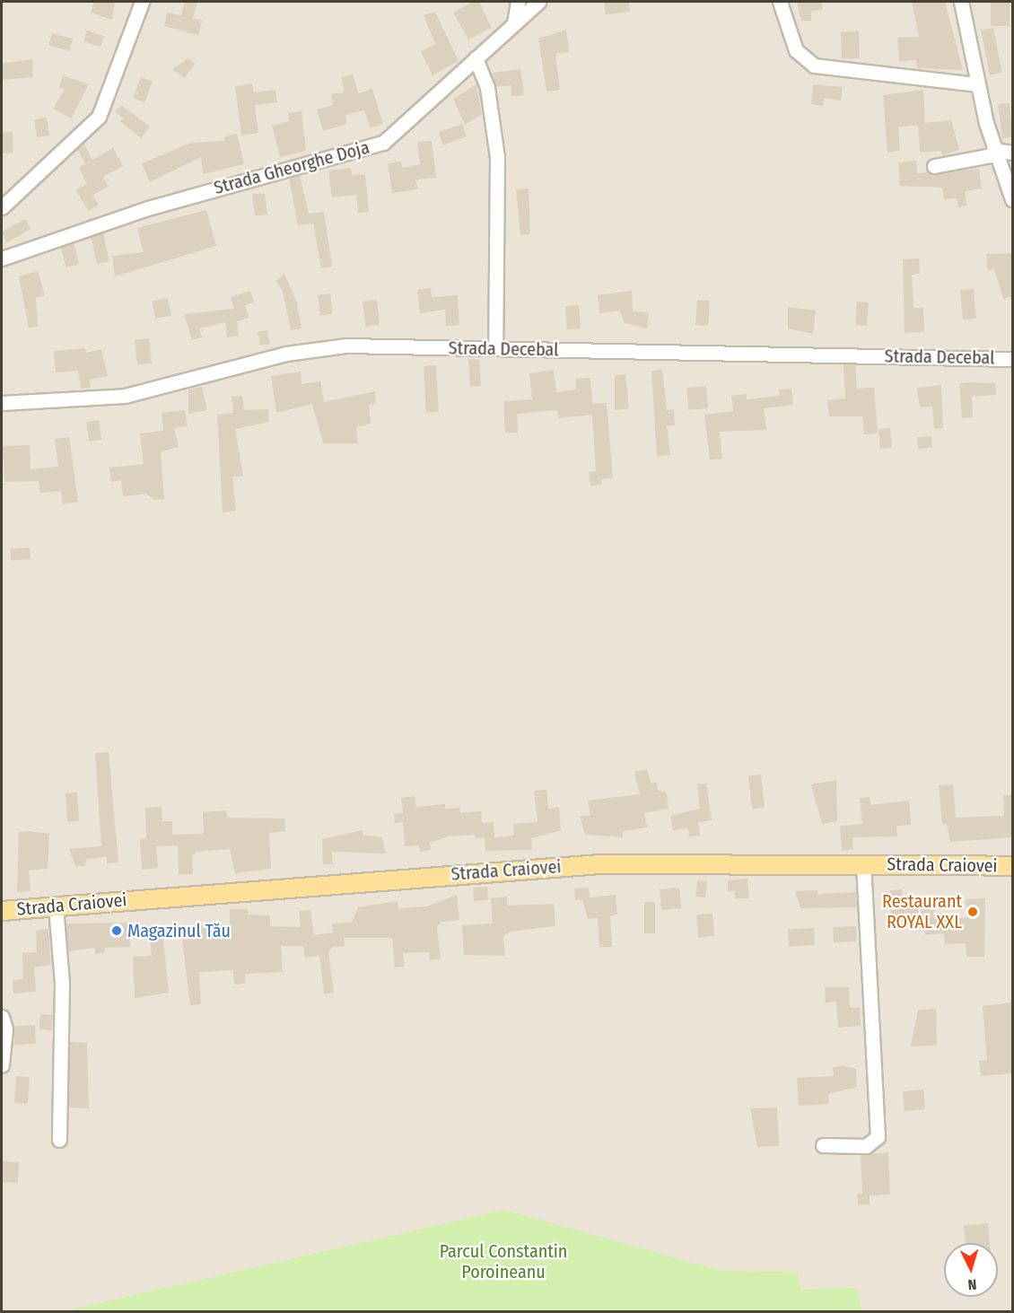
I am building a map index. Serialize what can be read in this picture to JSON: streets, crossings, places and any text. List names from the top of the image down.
{
  "streets": {
    "main road": ["Strada Craiovei"],
    "street": ["Strada Gheorghe Doja", "Strada Decebal"]
  },
  "parks": ["Parcul Constantin Poroineanu"],
  "places": ["Restaurant ROYAL XXL", "Magazinul Tău"],
  "north": "bottom"
}
